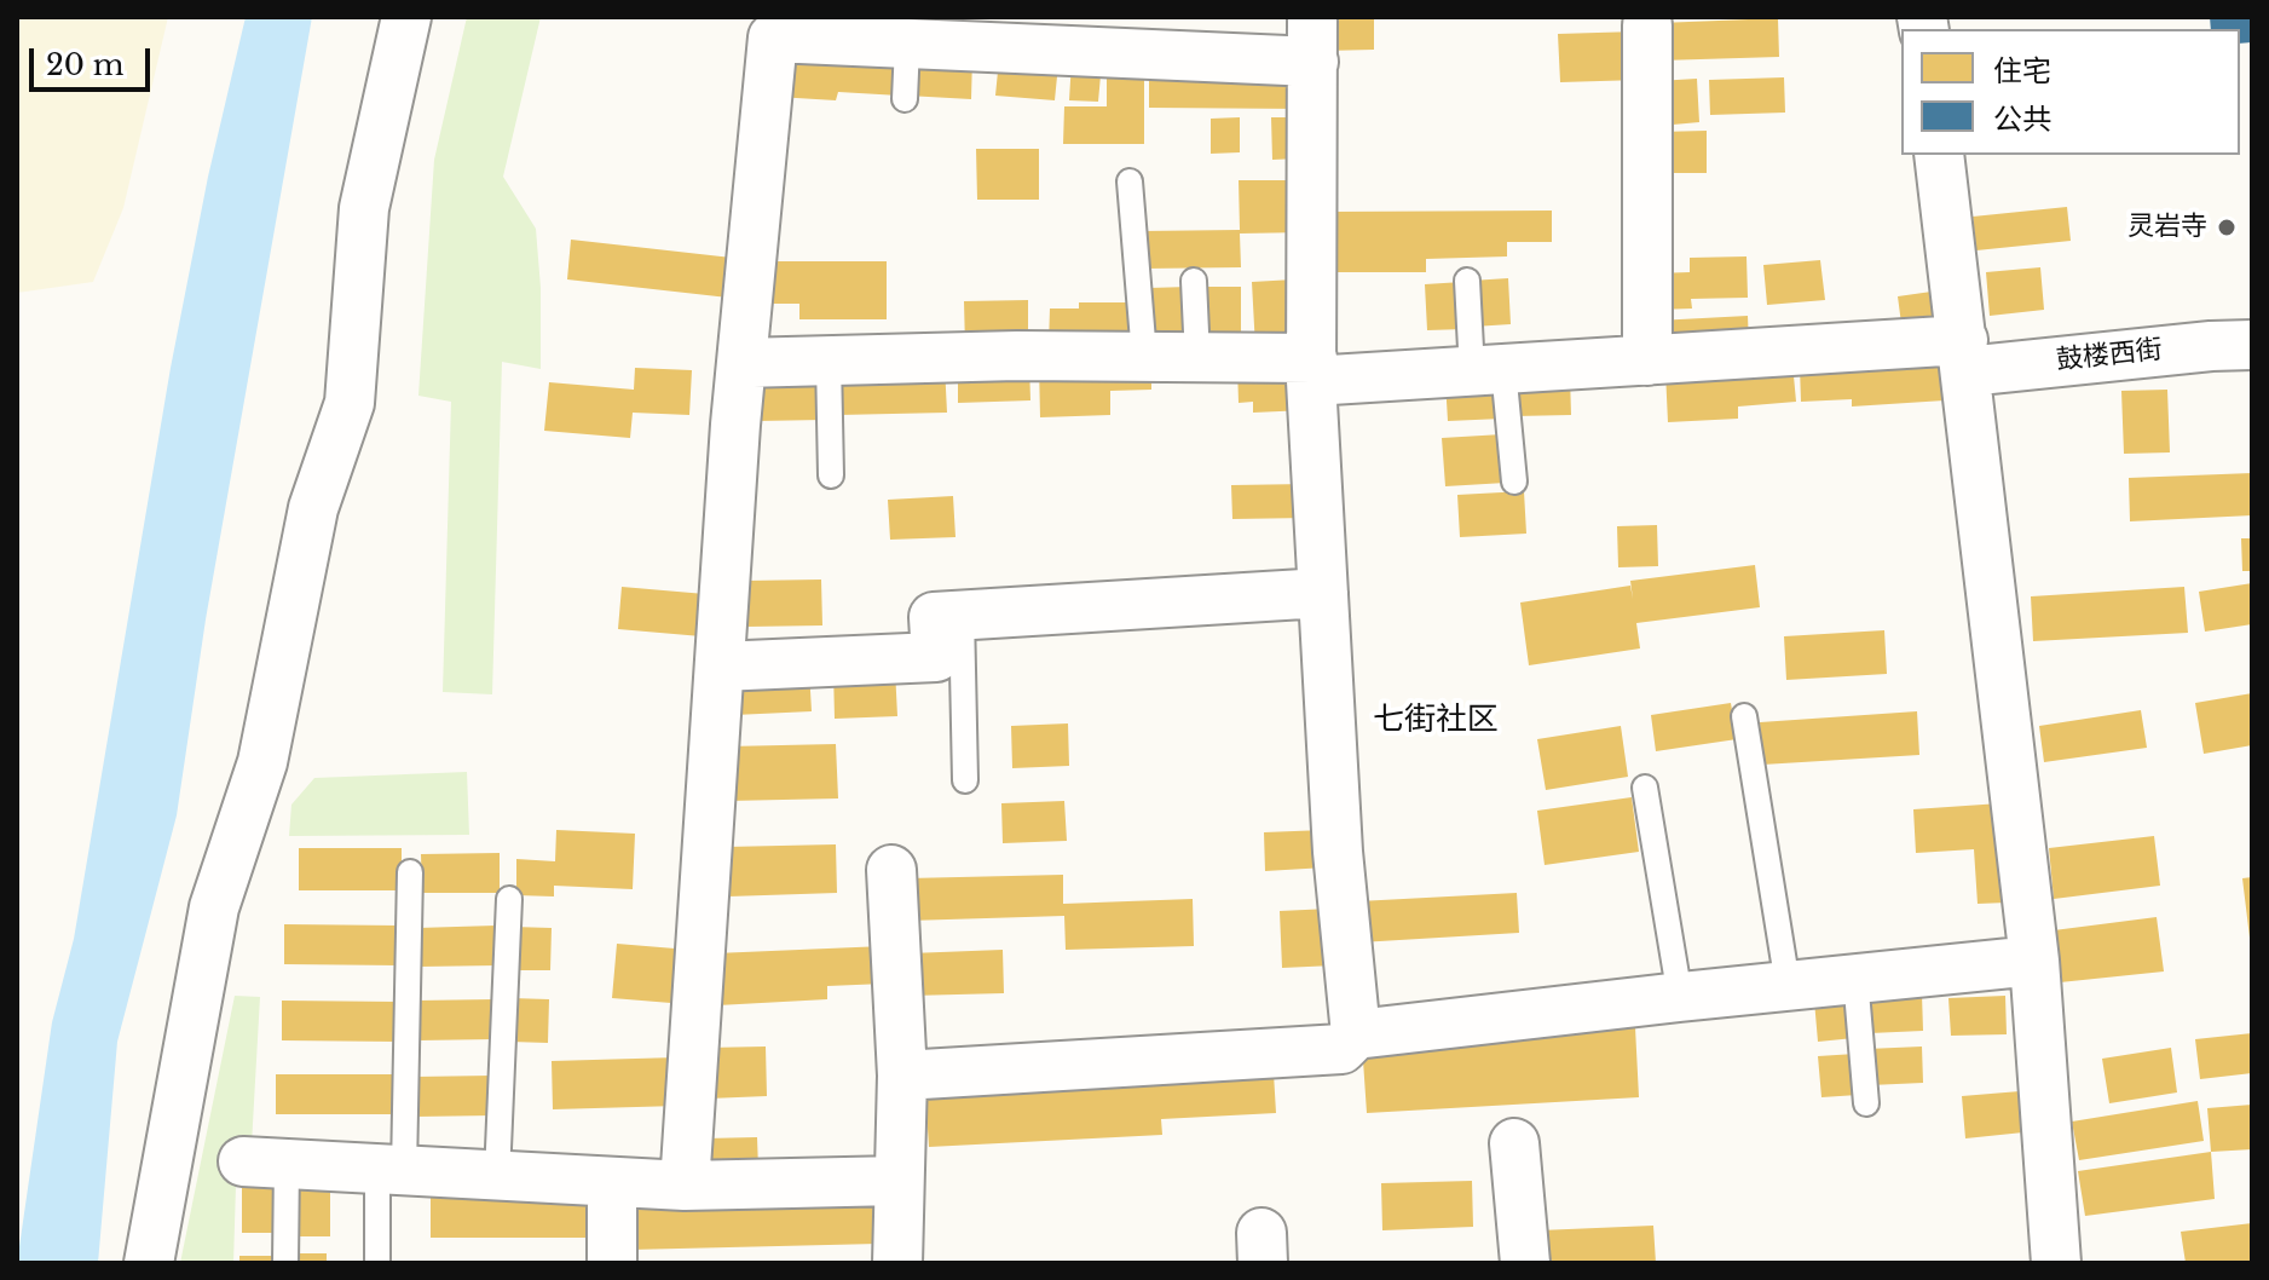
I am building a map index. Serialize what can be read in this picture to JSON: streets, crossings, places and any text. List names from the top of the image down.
{
  "streets": {
    "street": ["鼓楼西街"]
  },
  "districts": ["七街社区"],
  "places": ["灵岩寺"],
  "legend": ["住宅", "公共"],
  "scale_bar": "20 m"
}
